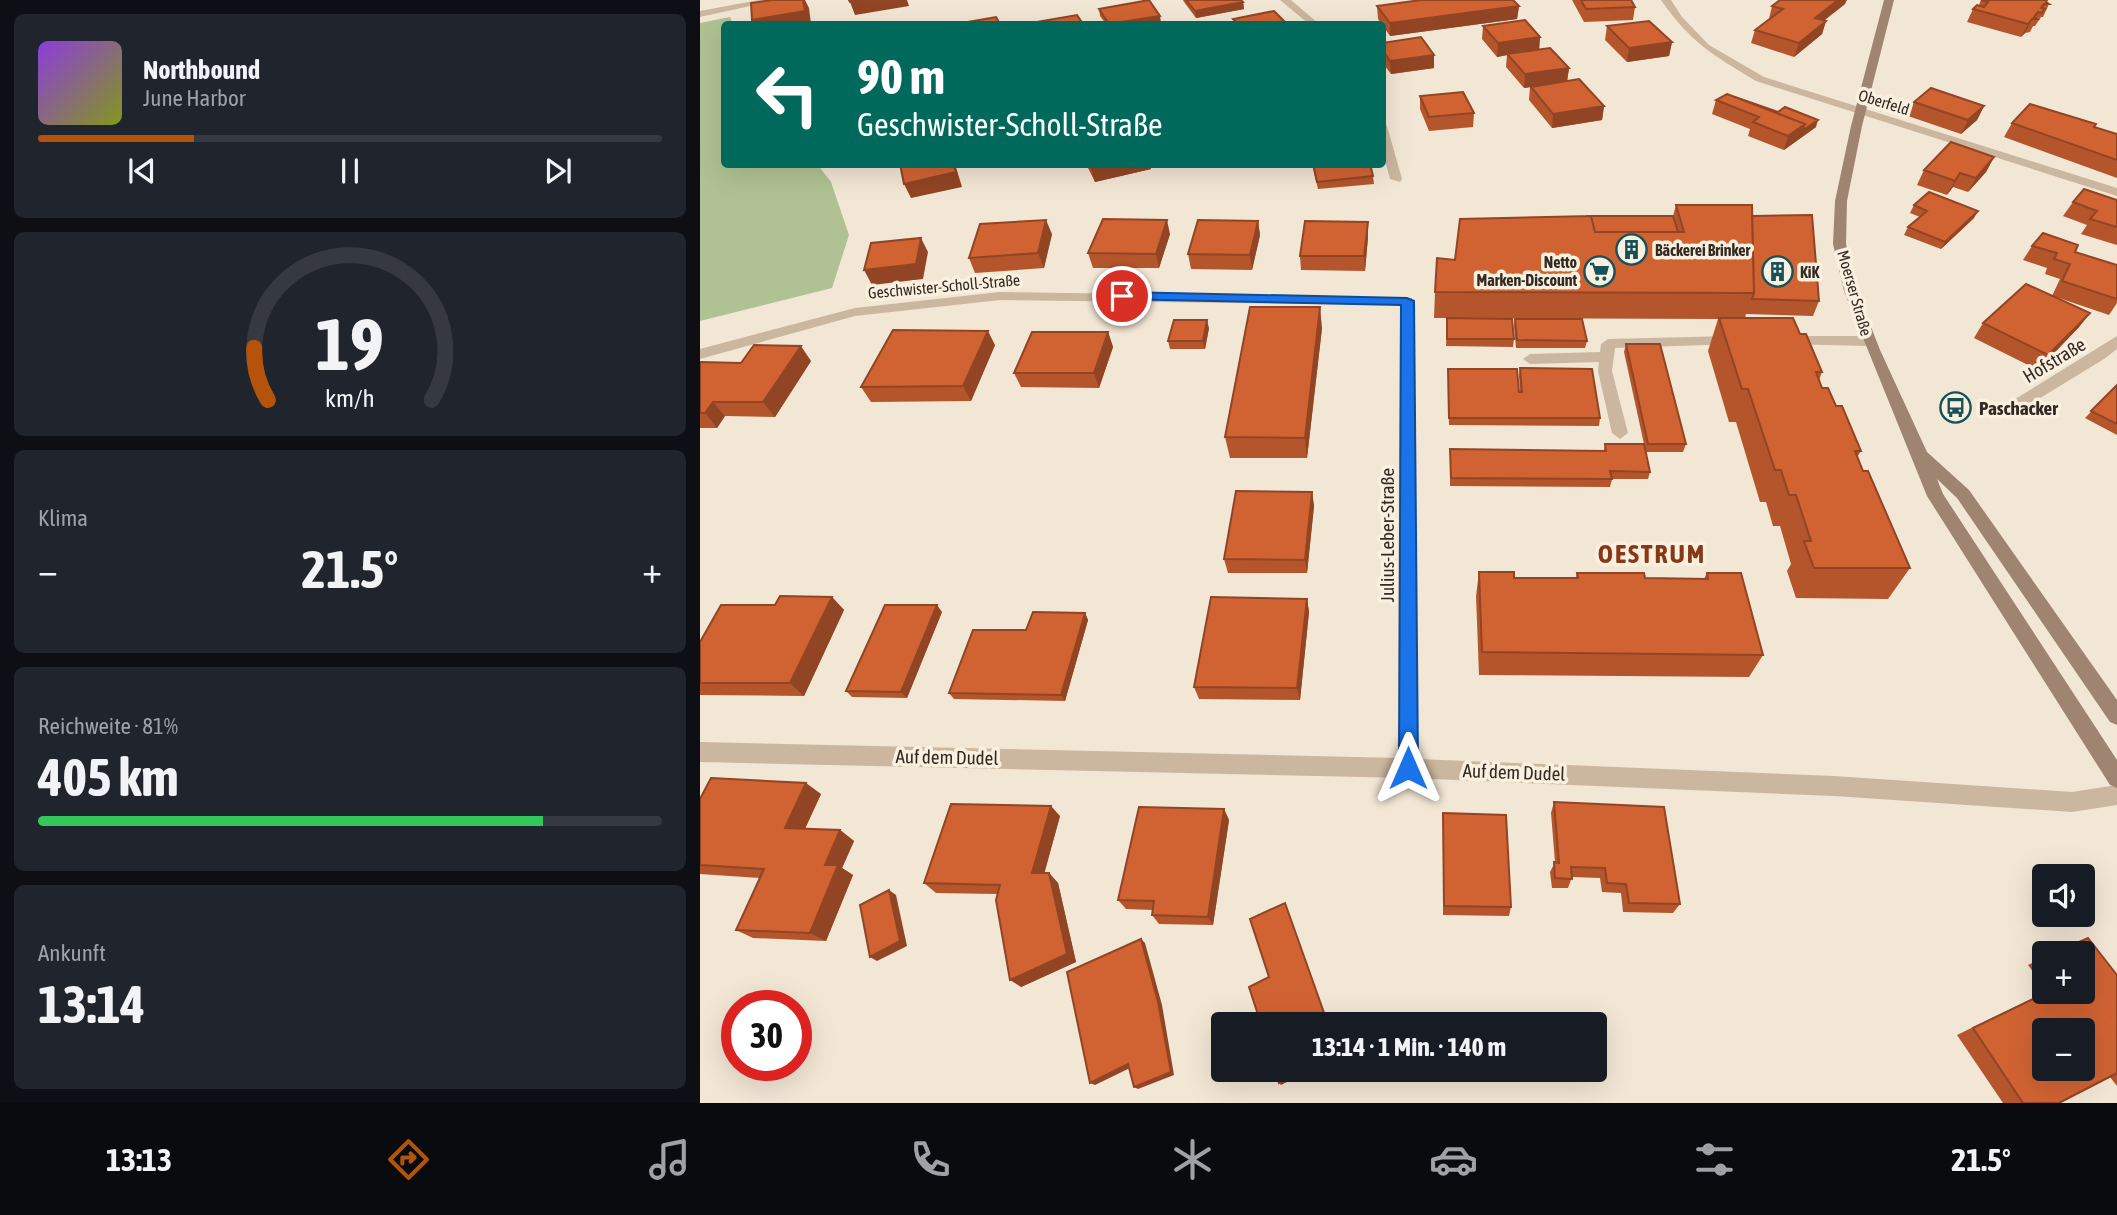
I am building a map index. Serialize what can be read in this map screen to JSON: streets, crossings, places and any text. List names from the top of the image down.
{
  "streets": {
    "street": [
      "Oberfeld",
      "Geschwister-Scholl-Straße",
      "Moerser Straße",
      "Hofstraße",
      "Julius-Leber-Straße",
      "Auf dem Dudel"
    ]
  },
  "crossings": [
    ["Oberfeld", "Moerser Straße"],
    ["Geschwister-Scholl-Straße", "Julius-Leber-Straße"],
    ["Julius-Leber-Straße", "Auf dem Dudel"]
  ],
  "districts": ["OESTRUM"],
  "places": {
    "building": ["Bäckerei Brinker", "KiK"],
    "supermarket": ["Netto Marken-Discount"],
    "bus stop": ["Paschacker"]
  },
  "page": {
    "turn": ["90 m", "Geschwister-Scholl-Straße"],
    "song": ["Northbound", "June Harbor"],
    "tile": [
      "Klima",
      ["Reichweite · 81%", "405 km"],
      ["Ankunft", "13:14"]
    ],
    "heat": ["−", "21.5°", "+"],
    "map_buttons": ["+", "−"],
    "limit": "30",
    "trip": "13:14 · 1 Min. · 140 m",
    "tabs": ["13:13", "21.5°"],
    "gauge": ["19", "km/h"]
  }
}
